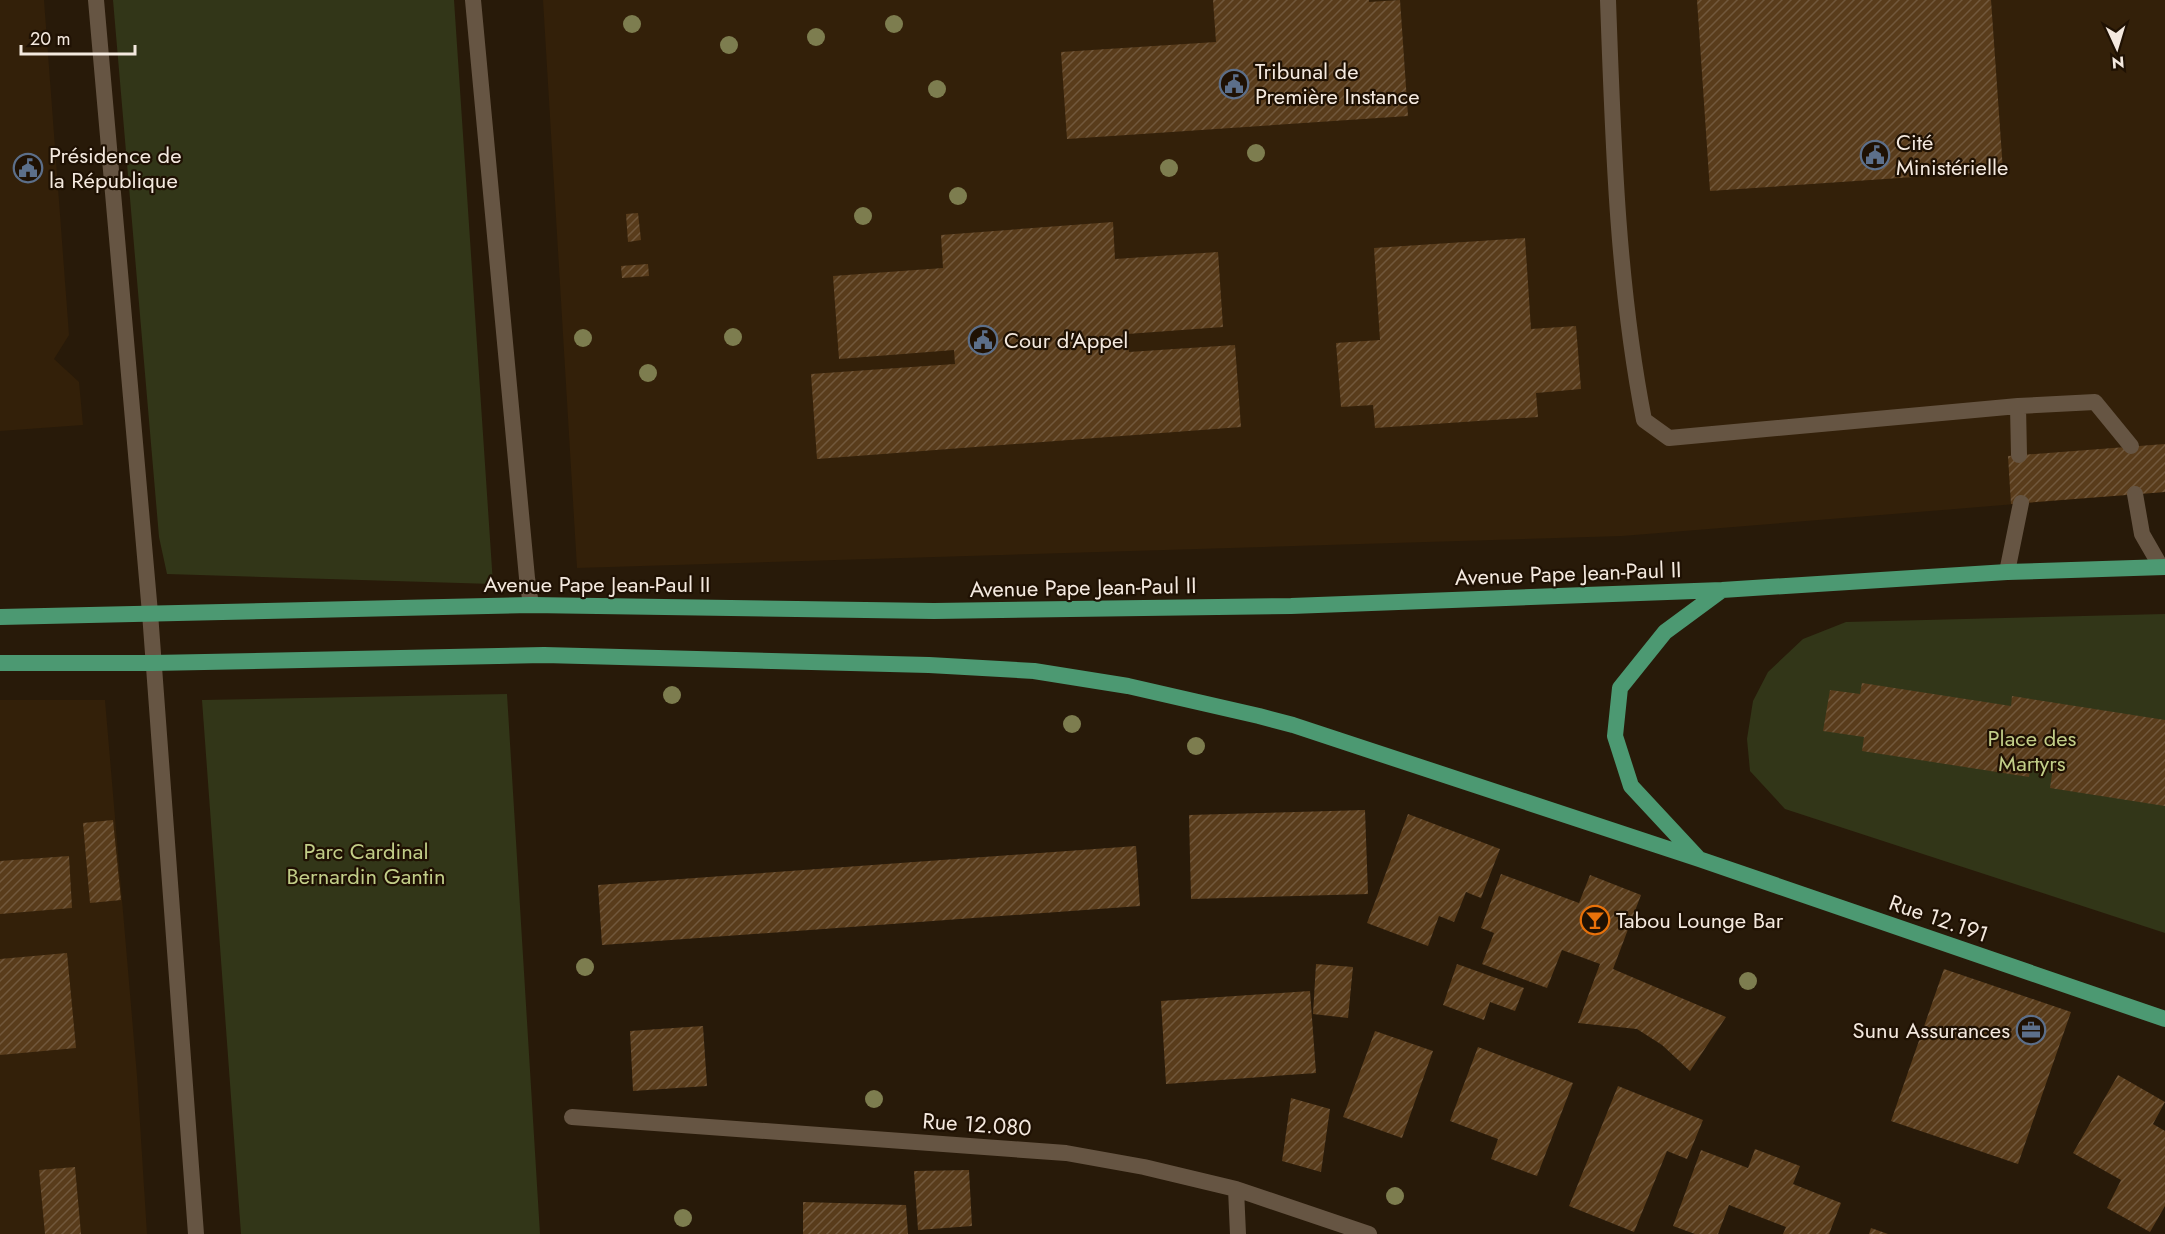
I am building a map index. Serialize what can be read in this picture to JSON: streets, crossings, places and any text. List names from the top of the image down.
{
  "streets": {
    "main road": ["Avenue Pape Jean-Paul II", "Rue 12.191"],
    "street": ["Rue 12.080"]
  },
  "parks": ["Place des Martyrs", "Parc Cardinal Bernardin Gantin"],
  "places": {
    "public building": [
      "Tribunal de Première Instance",
      "Cité Ministérielle",
      "Présidence de la République",
      "Cour d'Appel"
    ],
    "bar": ["Tabou Lounge Bar"],
    "office": ["Sunu Assurances"]
  },
  "scale_bar": "20 m",
  "north": "bottom"
}
